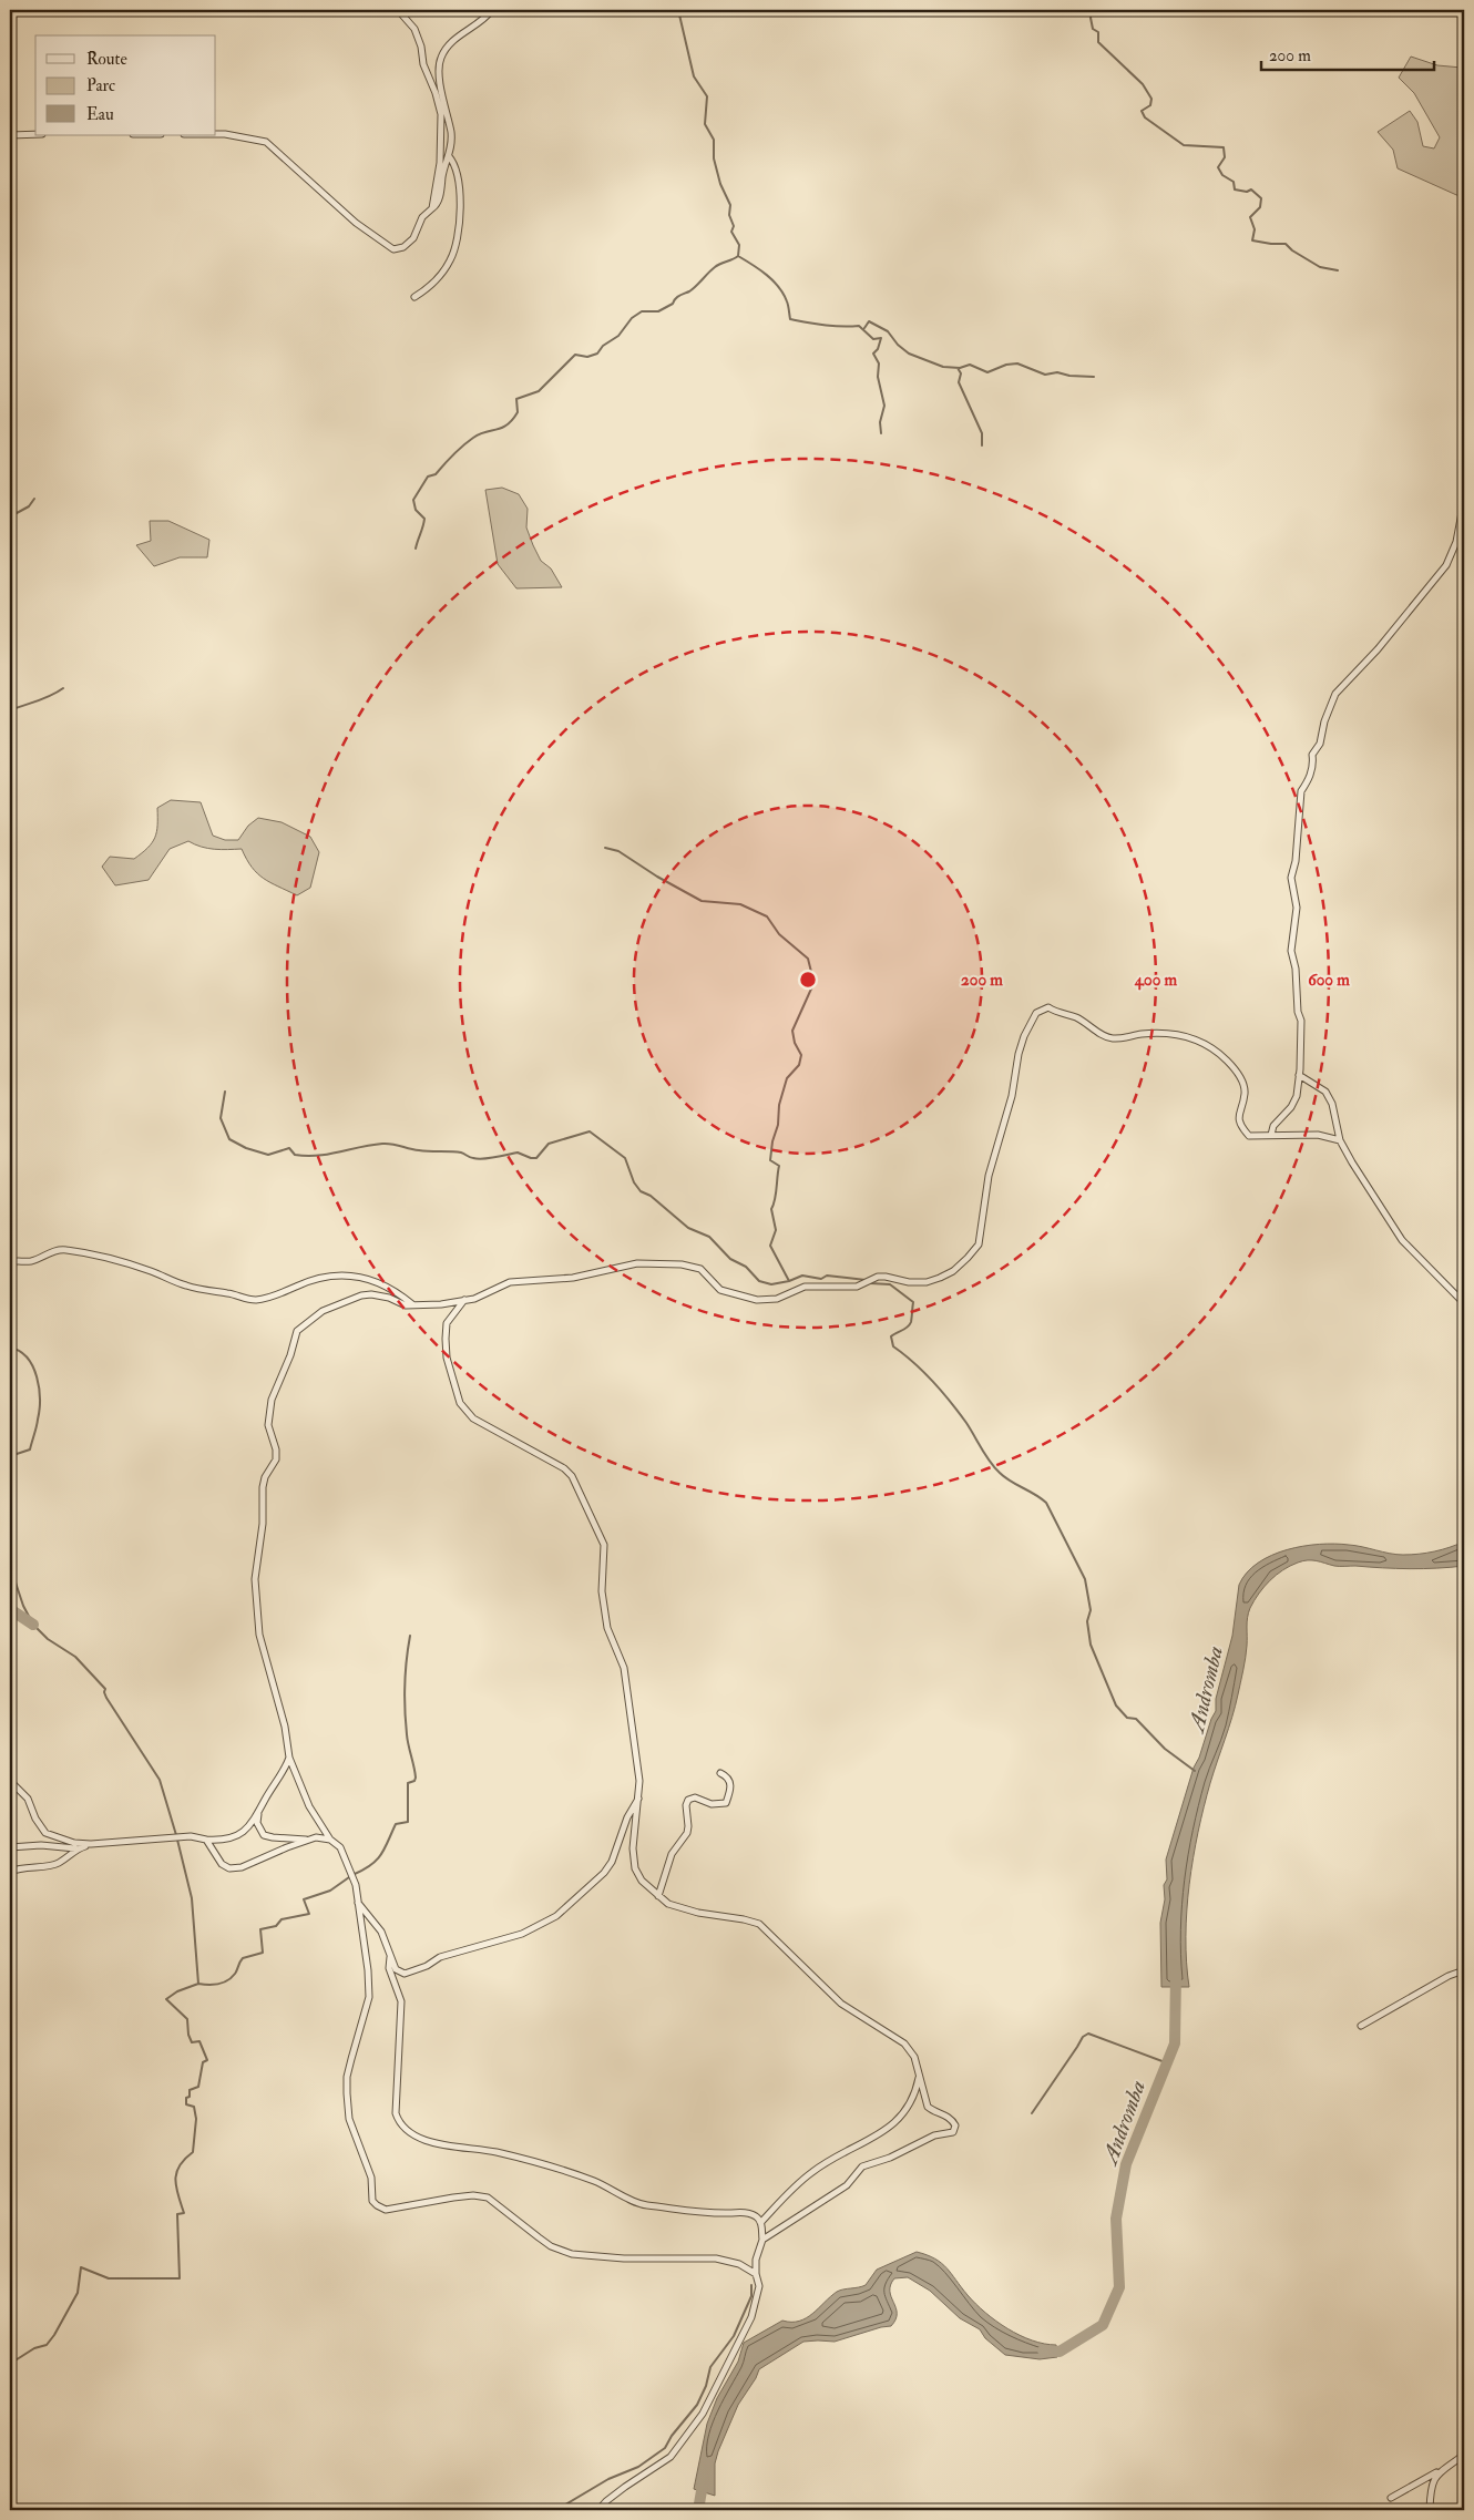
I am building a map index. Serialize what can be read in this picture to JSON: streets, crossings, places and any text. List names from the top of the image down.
{
  "water": ["Andromba"],
  "legend": ["Route", "Parc", "Eau"],
  "scale_bar": "200 m",
  "rings": ["200 m", "400 m", "600 m"]
}
